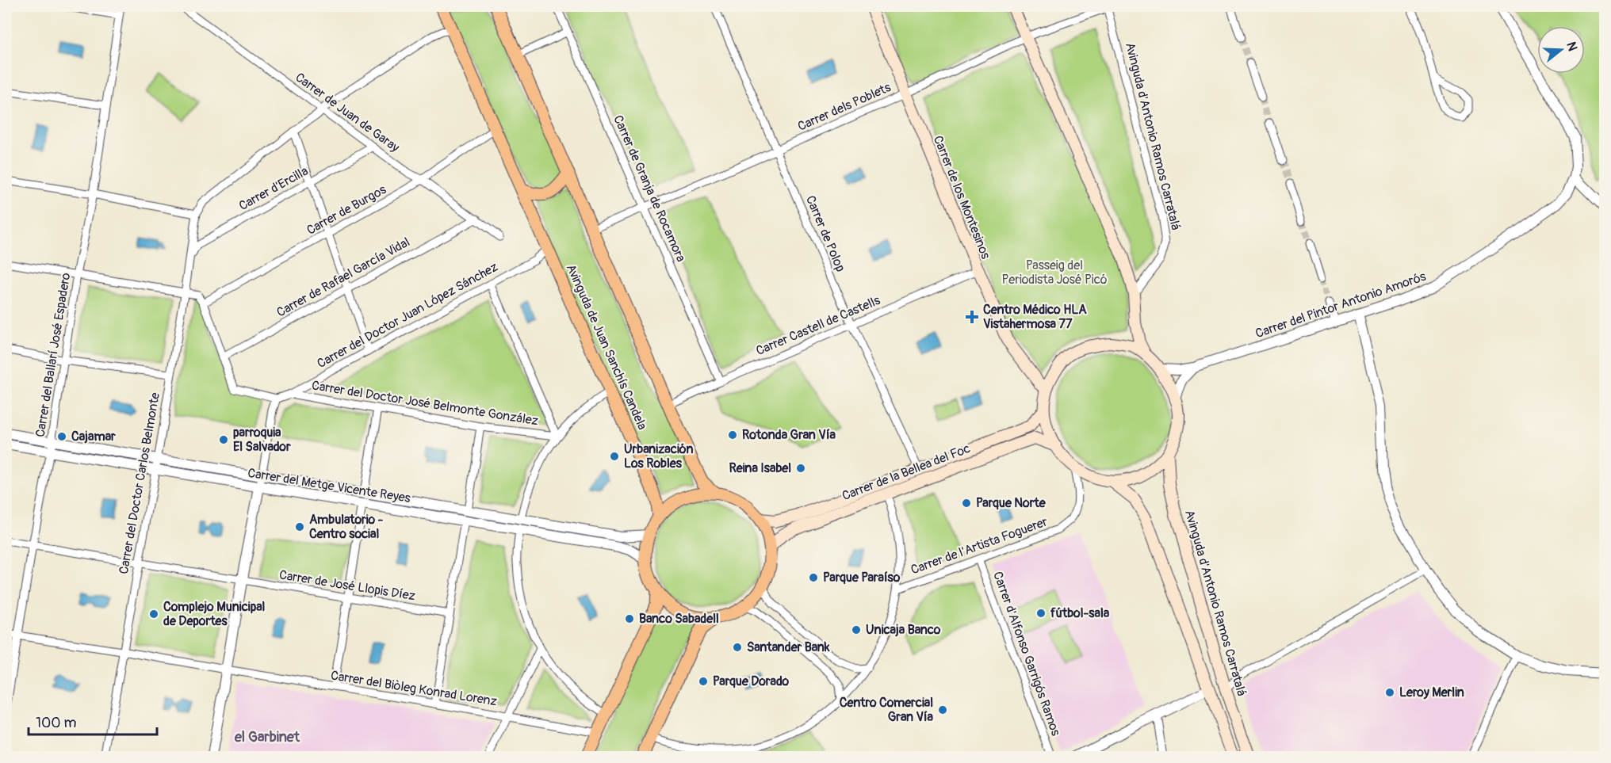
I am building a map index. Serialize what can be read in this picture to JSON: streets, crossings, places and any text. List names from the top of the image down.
{
  "streets": {
    "main road": [
      "Avinguda d'Antonio Ramos Carratalá",
      "Carrer de los Montesinos",
      "Avinguda de Juan Sanchís Candela",
      "Carrer de la Bellea del Foc"
    ],
    "street": [
      "Carrer dels Poblets",
      "Carrer de Juan de Garay",
      "Carrer d'Ercilla",
      "Carrer de Granja de Rocamora",
      "Carrer de Burgos",
      "Carrer de Polop",
      "Carrer de Rafael García Vidal",
      "Carrer del Pintor Antonio Amorós",
      "Carrer del Doctor Juan López Sánchez",
      "Carrer Castell de Castells",
      "Carrer del Ballarí José Espadero",
      "Carrer del Doctor José Belmonte González",
      "Carrer del Doctor Carlos Belmonte",
      "Carrer del Metge Vicente Reyes",
      "Carrer de l'Artista Foguerer",
      "Carrer de José Llopis Díez",
      "Carrer d'Alfonso Garrigós Ramos",
      "Carrer del Biòleg Konrad Lorenz"
    ]
  },
  "crossings": [
    ["Carrer dels Poblets", "Avinguda d'Antonio Ramos Carratalá"],
    ["Carrer dels Poblets", "Carrer de Granja de Rocamora"],
    ["Carrer dels Poblets", "Carrer de los Montesinos"],
    ["Carrer dels Poblets", "Carrer de Polop"],
    ["Carrer de Juan de Garay", "Carrer d'Ercilla"],
    ["Carrer de Juan de Garay", "Carrer de Burgos"],
    ["Carrer de Juan de Garay", "Carrer de Rafael García Vidal"],
    ["Avinguda d'Antonio Ramos Carratalá", "Carrer de los Montesinos"],
    ["Avinguda d'Antonio Ramos Carratalá", "Carrer del Pintor Antonio Amorós"],
    ["Avinguda d'Antonio Ramos Carratalá", "Carrer de la Bellea del Foc"],
    ["Avinguda d'Antonio Ramos Carratalá", "Carrer de l'Artista Foguerer"],
    ["Carrer d'Ercilla", "Carrer del Doctor Carlos Belmonte"],
    ["Carrer de Granja de Rocamora", "Carrer Castell de Castells"],
    ["Carrer de los Montesinos", "Carrer del Pintor Antonio Amorós"],
    ["Carrer de los Montesinos", "Carrer Castell de Castells"],
    ["Carrer de los Montesinos", "Carrer de la Bellea del Foc"],
    ["Carrer de los Montesinos", "Carrer de l'Artista Foguerer"],
    ["Carrer de Burgos", "Avinguda de Juan Sanchís Candela"],
    ["Carrer de Polop", "Carrer Castell de Castells"],
    ["Carrer de Polop", "Carrer de la Bellea del Foc"],
    ["Carrer del Pintor Antonio Amorós", "Carrer de la Bellea del Foc"],
    ["Carrer del Pintor Antonio Amorós", "Carrer de l'Artista Foguerer"],
    ["Carrer del Doctor Juan López Sánchez", "Avinguda de Juan Sanchís Candela"],
    ["Carrer del Doctor Juan López Sánchez", "Carrer del Doctor José Belmonte González"],
    ["Avinguda de Juan Sanchís Candela", "Carrer de la Bellea del Foc"],
    ["Avinguda de Juan Sanchís Candela", "Carrer del Metge Vicente Reyes"],
    ["Carrer del Ballarí José Espadero", "Carrer del Metge Vicente Reyes"],
    ["Carrer de la Bellea del Foc", "Carrer del Metge Vicente Reyes"],
    ["Carrer de la Bellea del Foc", "Carrer de l'Artista Foguerer"],
    ["Carrer del Doctor Carlos Belmonte", "Carrer del Metge Vicente Reyes"],
    ["Carrer del Doctor Carlos Belmonte", "Carrer de José Llopis Díez"],
    ["Carrer del Doctor Carlos Belmonte", "Carrer del Biòleg Konrad Lorenz"],
    ["Carrer de l'Artista Foguerer", "Carrer d'Alfonso Garrigós Ramos"]
  ],
  "districts": ["el Garbinet"],
  "parks": ["Passeig del Periodista José Picó"],
  "places": {
    "health": ["Centro Médico HLA Vistahermosa 77"],
    "other": [
      "Rotonda Gran Vía",
      "Cajamar",
      "parroquia El Salvador",
      "Urbanización Los Robles",
      "Reina Isabel",
      "Parque Norte",
      "Ambulatorio - Centro social",
      "Parque Paraíso",
      "fútbol-sala",
      "Complejo Municipal de Deportes",
      "Banco Sabadell",
      "Unicaja Banco",
      "Santander Bank",
      "Parque Dorado",
      "Leroy Merlin",
      "Centro Comercial Gran Vía"
    ]
  },
  "scale_bar": "100 m",
  "north": "right"
}
